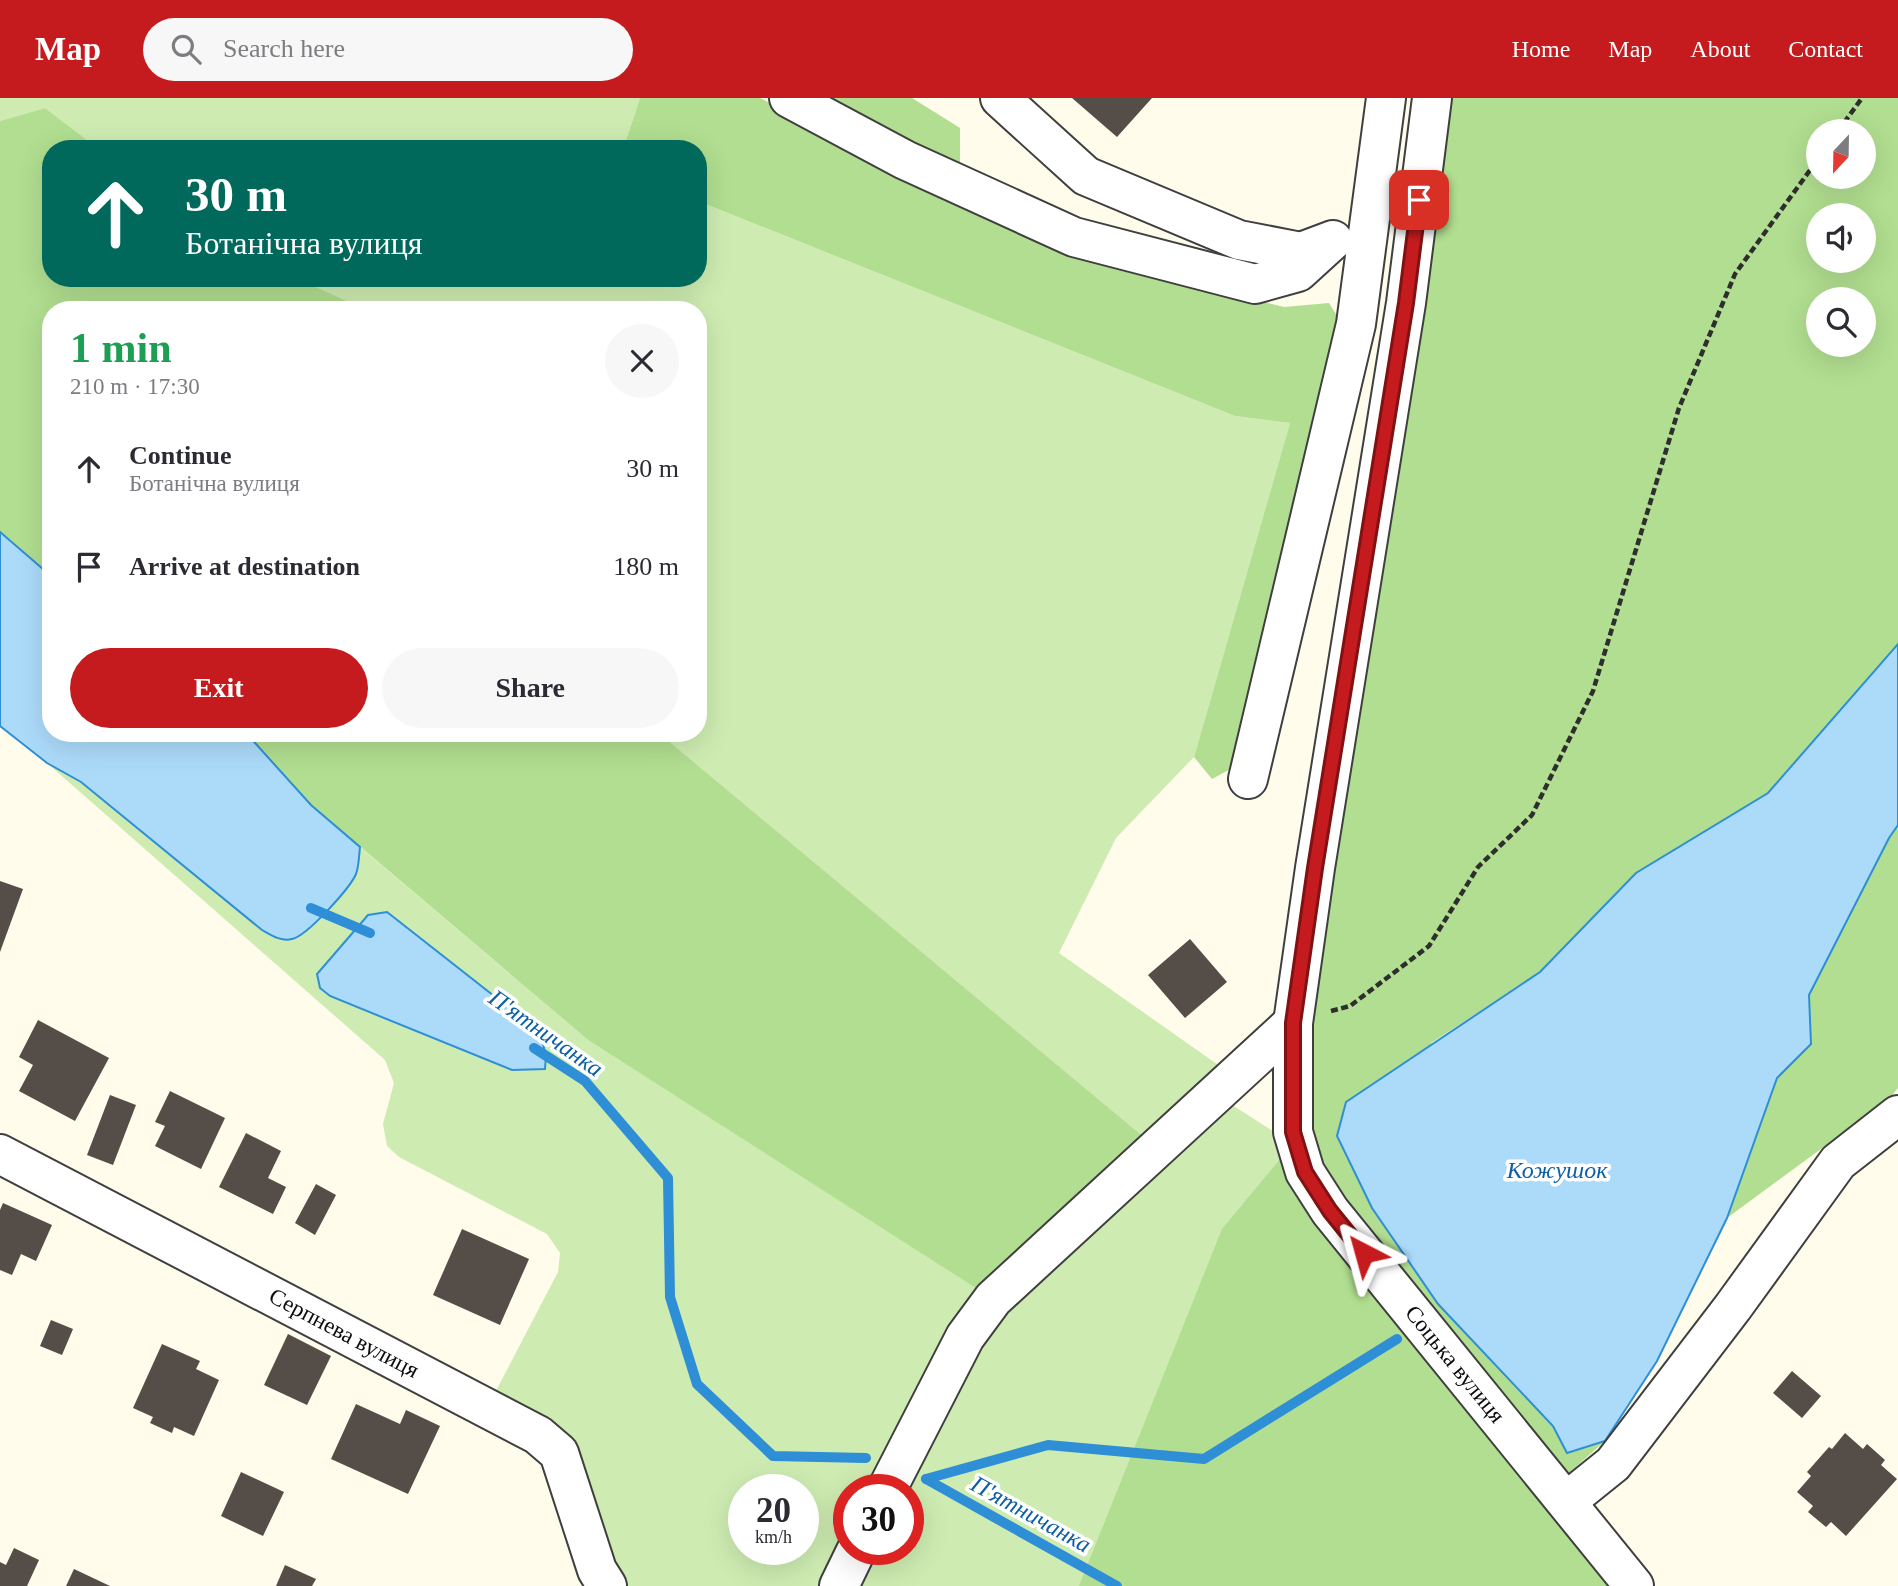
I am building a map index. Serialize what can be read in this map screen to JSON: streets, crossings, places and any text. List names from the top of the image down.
{
  "streets": {
    "street": ["Серпнева вулиця", "Соцька вулиця"]
  },
  "water": ["П'ятничанка", "Кожушок"],
  "north": "bottom",
  "page": {
    "header": "Map",
    "search": "Search here",
    "nav": [
      "Home",
      "Map",
      "About",
      "Contact"
    ],
    "turn": ["30 m", "Ботанічна вулиця"],
    "heading": ["1 min", "210 m · 17:30"],
    "list": [
      {
        "name": "Continue",
        "note": "Ботанічна вулиця",
        "value": "30 m"
      },
      {
        "name": "Arrive at destination",
        "value": "180 m"
      }
    ],
    "buttons": ["Exit", "Share"],
    "speed": "20 km/h",
    "limit": "30"
  }
}
